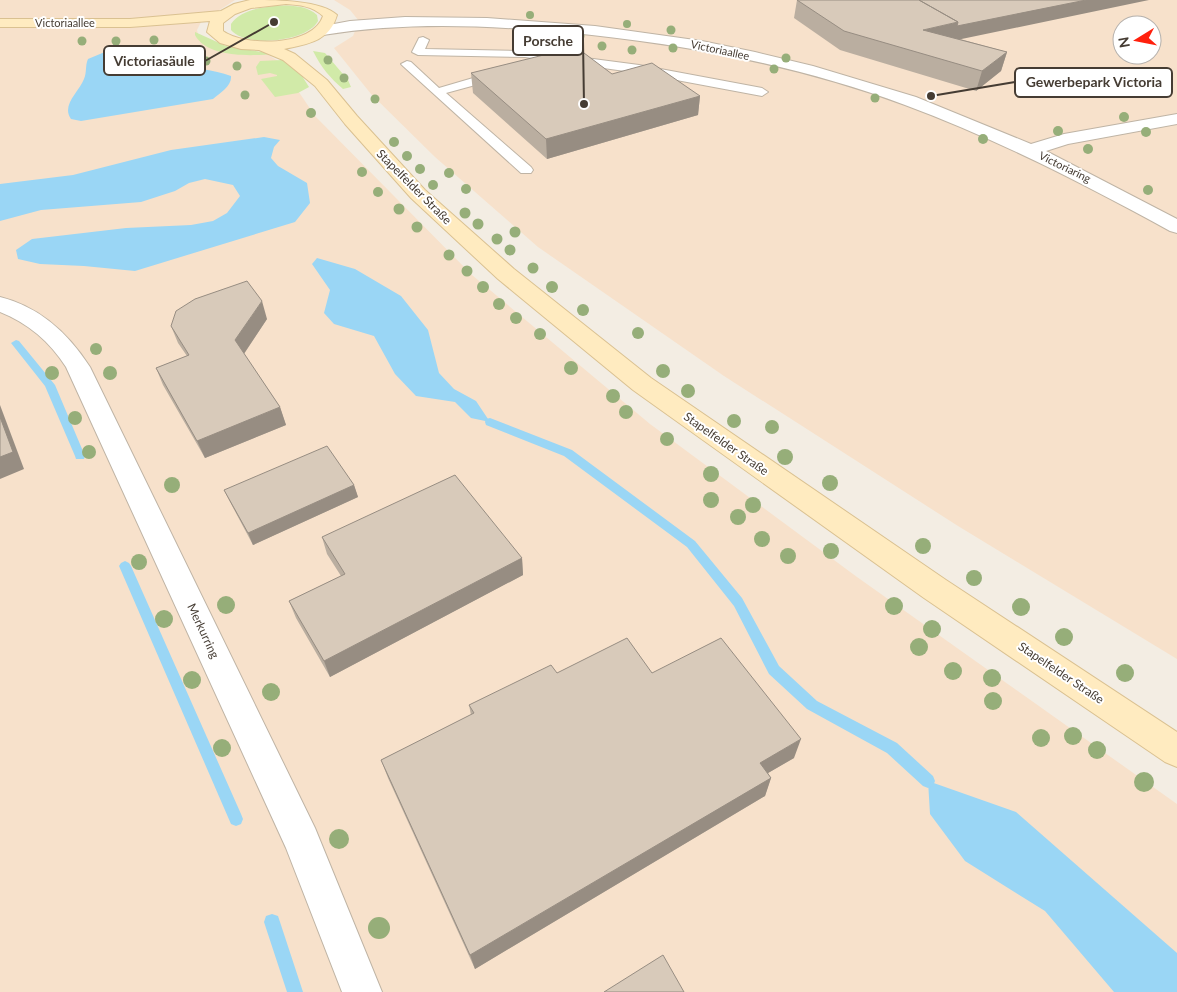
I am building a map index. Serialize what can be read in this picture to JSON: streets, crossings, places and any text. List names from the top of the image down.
{
  "streets": {
    "street": [
      "Victoriaallee",
      "Victoriaring",
      "Stapelfelder Straße",
      "Merkurring"
    ]
  },
  "crossings": [
    ["Victoriaallee", "Victoriaring"],
    ["Victoriaallee", "Stapelfelder Straße"]
  ],
  "places": ["Victoriasäule", "Gewerbepark Victoria", "Porsche"],
  "north": "left"
}
